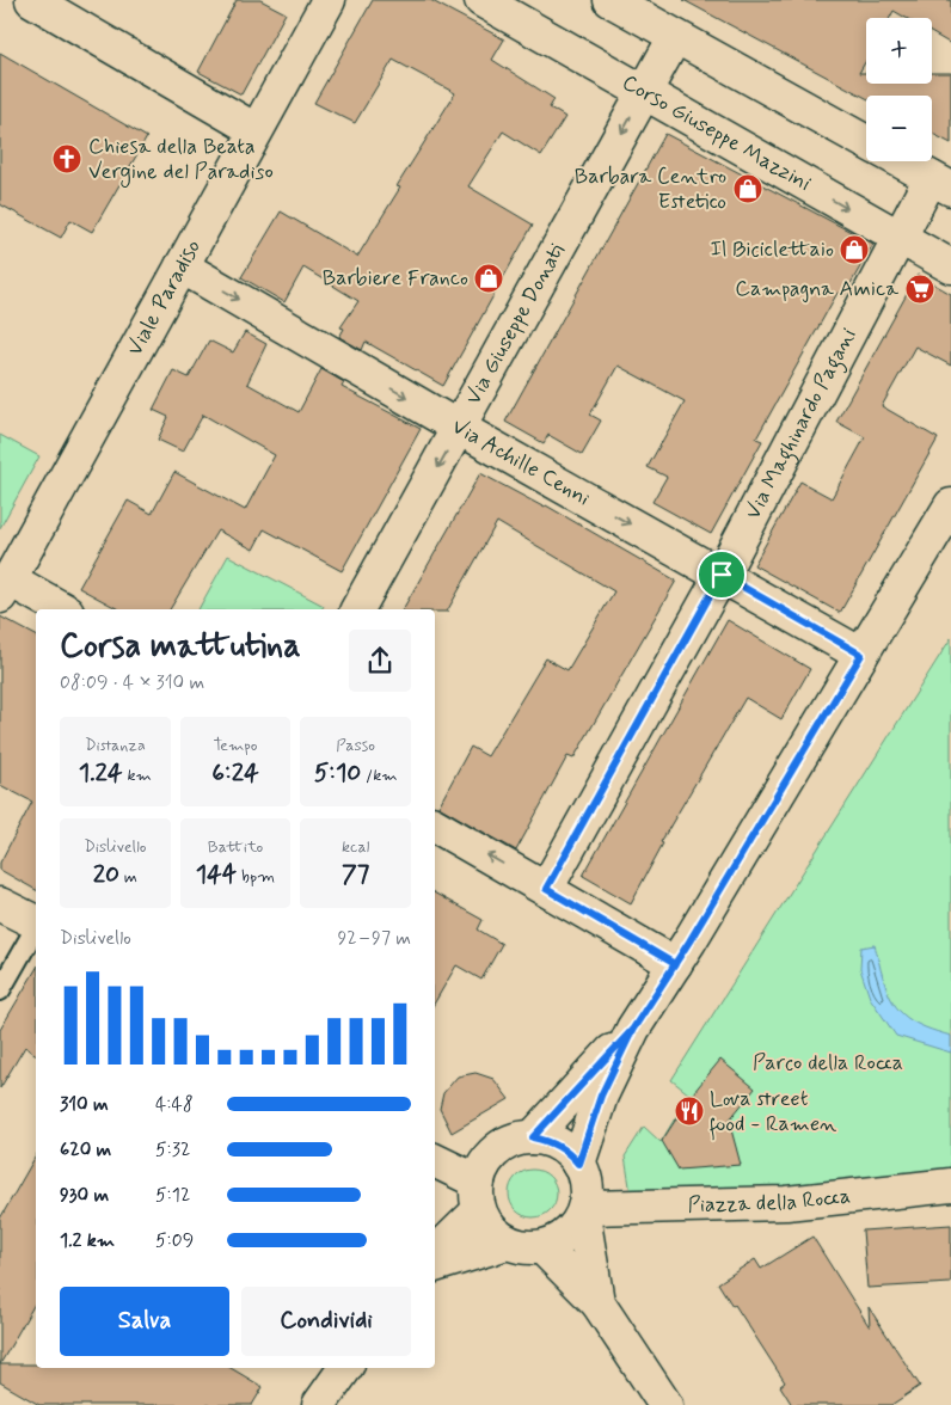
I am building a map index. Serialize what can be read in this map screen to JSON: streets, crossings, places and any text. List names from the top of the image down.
{
  "streets": {
    "street": [
      "Corso Giuseppe Mazzini",
      "Viale Paradiso",
      "Via Giuseppe Donati",
      "Via Maghinardo Pagani",
      "Via Achille Cenni",
      "Piazza della Rocca"
    ]
  },
  "crossings": [
    ["Corso Giuseppe Mazzini", "Via Giuseppe Donati"],
    ["Corso Giuseppe Mazzini", "Via Maghinardo Pagani"],
    ["Viale Paradiso", "Via Achille Cenni"],
    ["Via Giuseppe Donati", "Via Achille Cenni"],
    ["Via Maghinardo Pagani", "Via Achille Cenni"]
  ],
  "one_way": ["Via Giuseppe Donati", "Via Achille Cenni"],
  "parks": ["Parco della Rocca"],
  "places": {
    "church": ["Chiesa della Beata Vergine del Paradiso"],
    "shop": ["Barbara Centro Estetico", "Il Biciclettaio", "Barbiere Franco"],
    "supermarket": ["Campagna Amica"],
    "restaurant": ["Lova street food - Ramen"]
  },
  "page": {
    "map_buttons": ["+", "−"],
    "heading": ["Corsa mattutina", "08:09 · 4 × 310 m"],
    "stats": [
      ["Distanza", "1.24 km"],
      ["Tempo", "6:24"],
      ["Passo", "5:10 /km"],
      ["Dislivello", "20 m"],
      ["Battito", "144 bpm"],
      ["kcal", "77"]
    ],
    "chart": ["Dislivello", "92–97 m"],
    "list": [
      {
        "name": "310 m",
        "note": "4:48"
      },
      {
        "name": "620 m",
        "note": "5:32"
      },
      {
        "name": "930 m",
        "note": "5:12"
      },
      {
        "name": "1.2 km",
        "note": "5:09"
      }
    ],
    "buttons": ["Salva", "Condividi"]
  }
}
